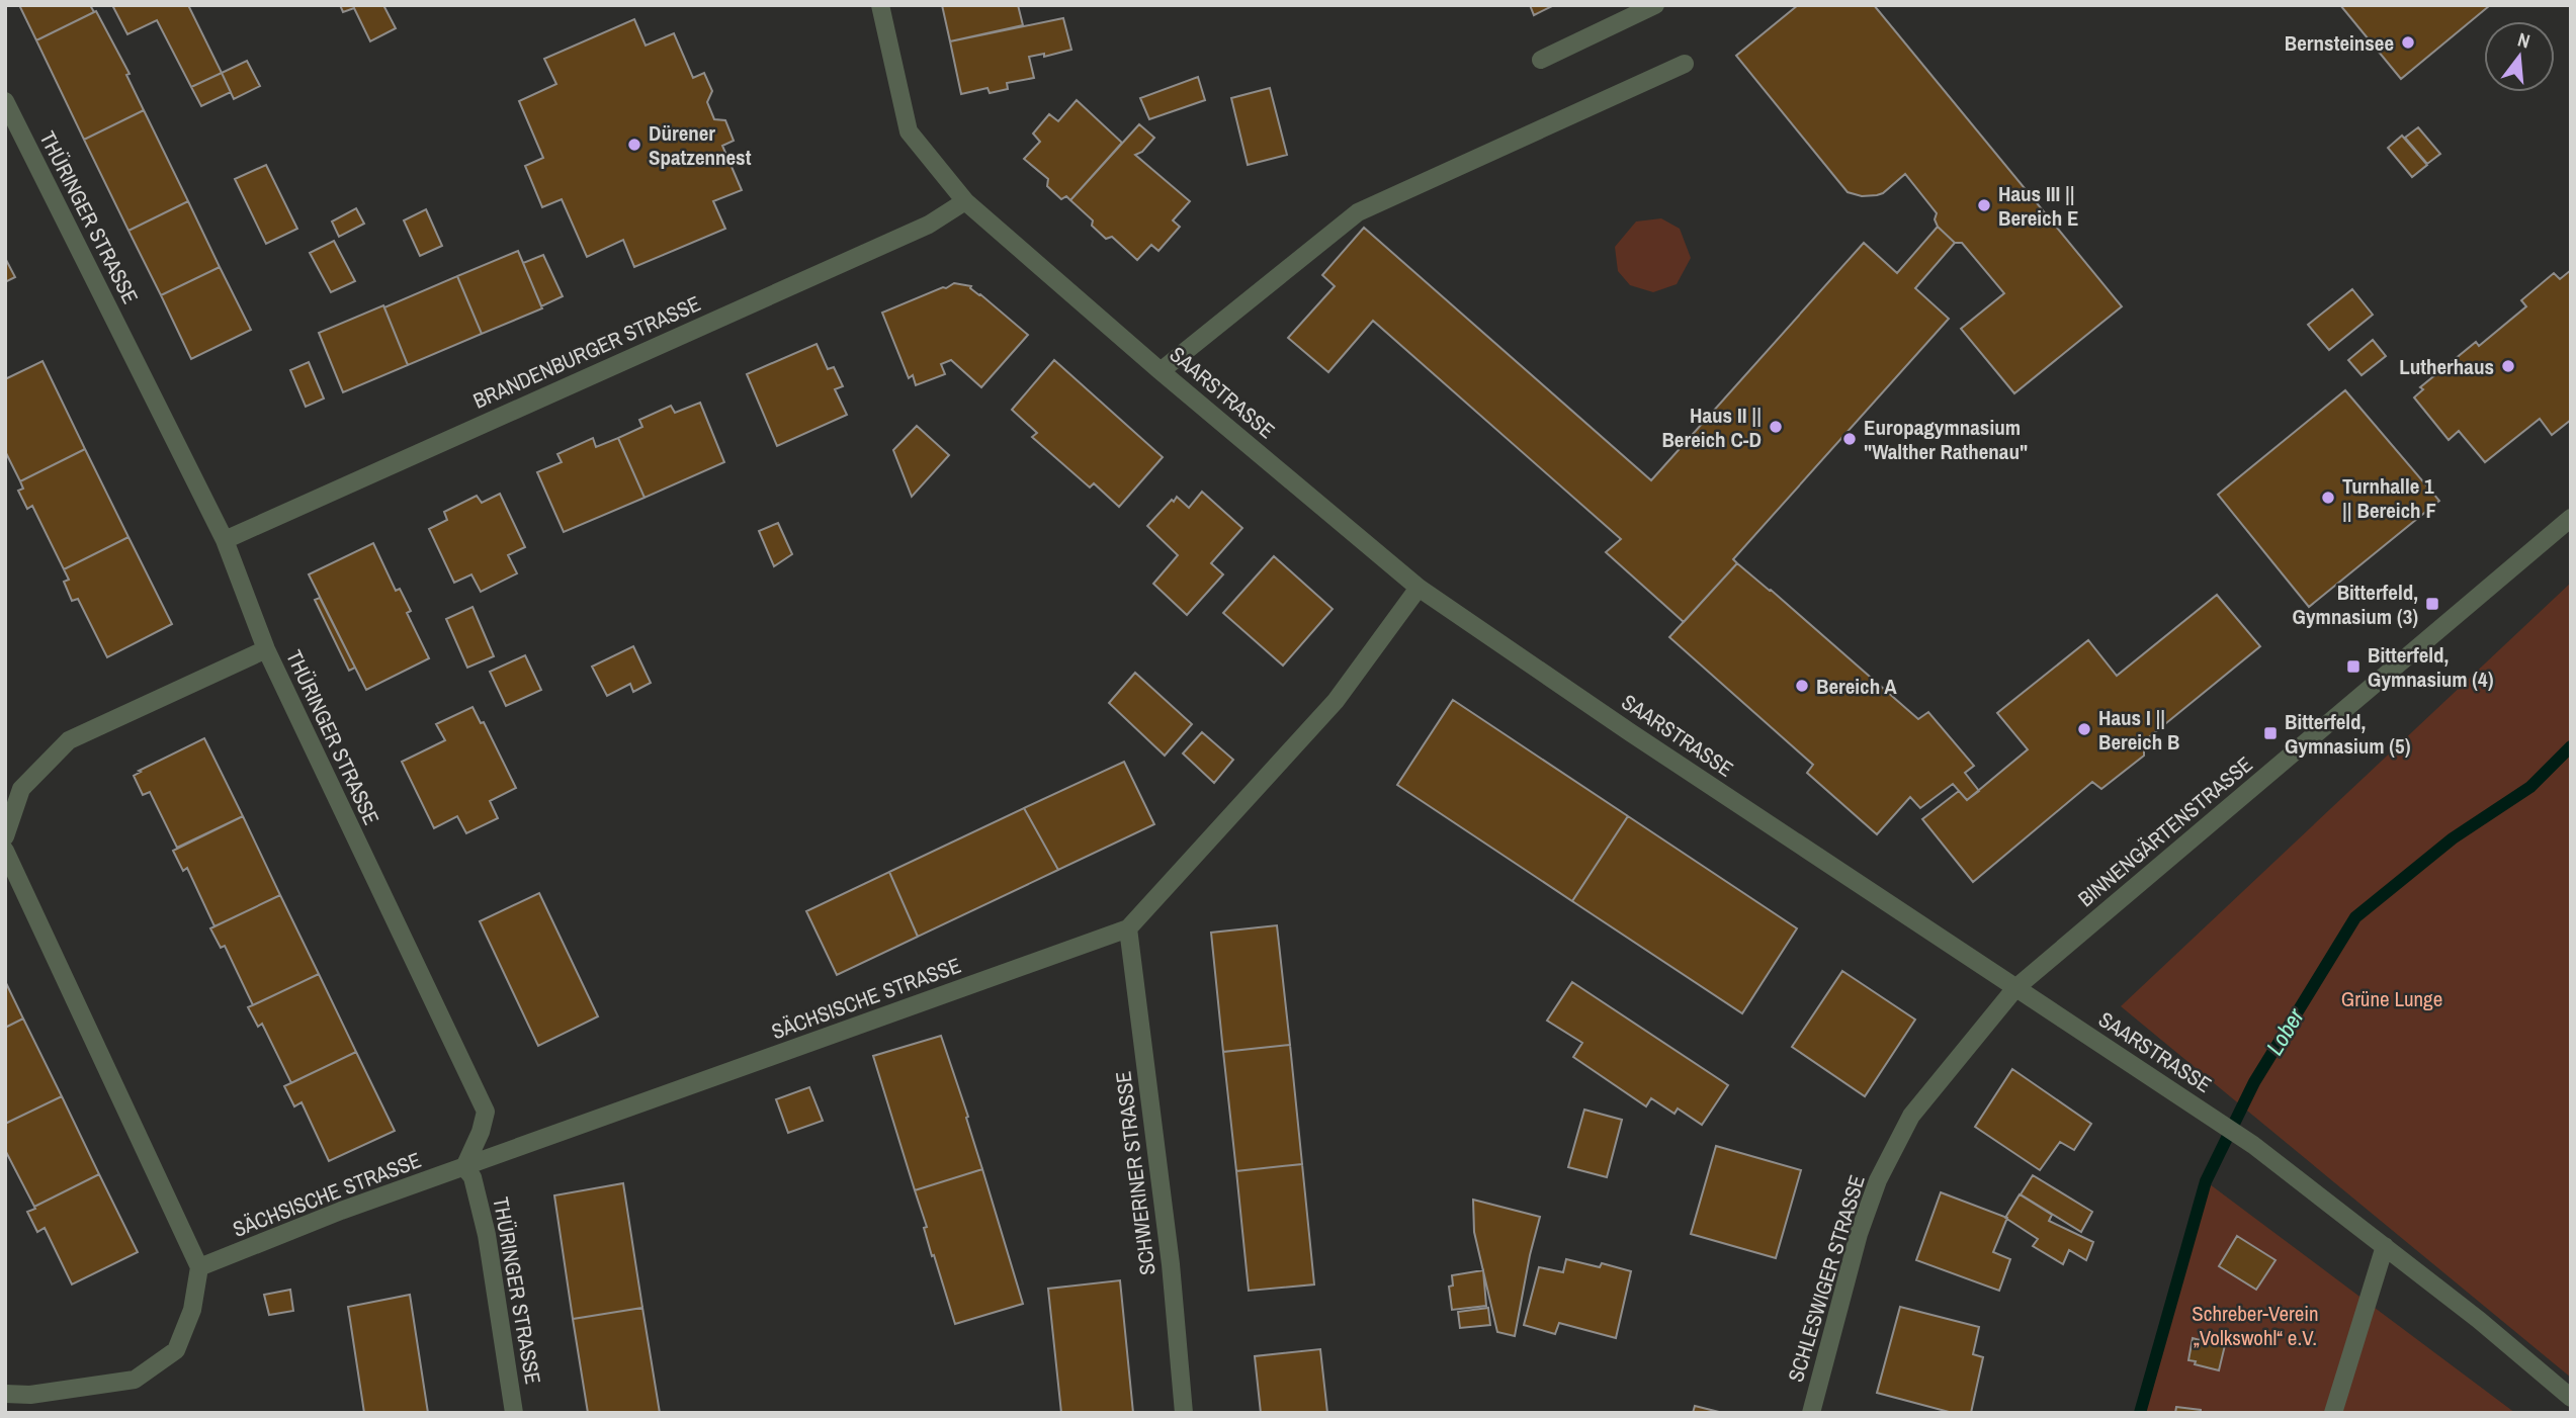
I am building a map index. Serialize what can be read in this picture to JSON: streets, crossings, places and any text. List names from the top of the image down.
{
  "streets": {
    "street": [
      "THÜRINGER STRASSE",
      "BRANDENBURGER STRASSE",
      "SAARSTRASSE",
      "BINNENGÄRTENSTRASSE",
      "SÄCHSISCHE STRASSE",
      "SCHWERINER STRASSE",
      "SCHLESWIGER STRASSE"
    ]
  },
  "crossings": [
    ["THÜRINGER STRASSE", "BRANDENBURGER STRASSE"],
    ["THÜRINGER STRASSE", "SÄCHSISCHE STRASSE"],
    ["BRANDENBURGER STRASSE", "SAARSTRASSE"],
    ["SAARSTRASSE", "BINNENGÄRTENSTRASSE"],
    ["SAARSTRASSE", "SÄCHSISCHE STRASSE"],
    ["SAARSTRASSE", "SCHLESWIGER STRASSE"],
    ["BINNENGÄRTENSTRASSE", "SCHLESWIGER STRASSE"],
    ["SÄCHSISCHE STRASSE", "SCHWERINER STRASSE"]
  ],
  "water": ["Lober"],
  "parks": ["Grüne Lunge", "Schreber-Verein „Volkswohl“ e.V."],
  "places": {
    "other": [
      "Bernsteinsee",
      "Dürener Spatzennest",
      "Haus III || Bereich E",
      "Lutherhaus",
      "Haus II || Bereich C-D",
      "Europagymnasium \"Walther Rathenau\"",
      "Turnhalle 1 || Bereich F",
      "Bereich A",
      "Haus I || Bereich B"
    ],
    "transit": ["Bitterfeld, Gymnasium (3)", "Bitterfeld, Gymnasium (4)", "Bitterfeld, Gymnasium (5)"]
  },
  "north": "top"
}
